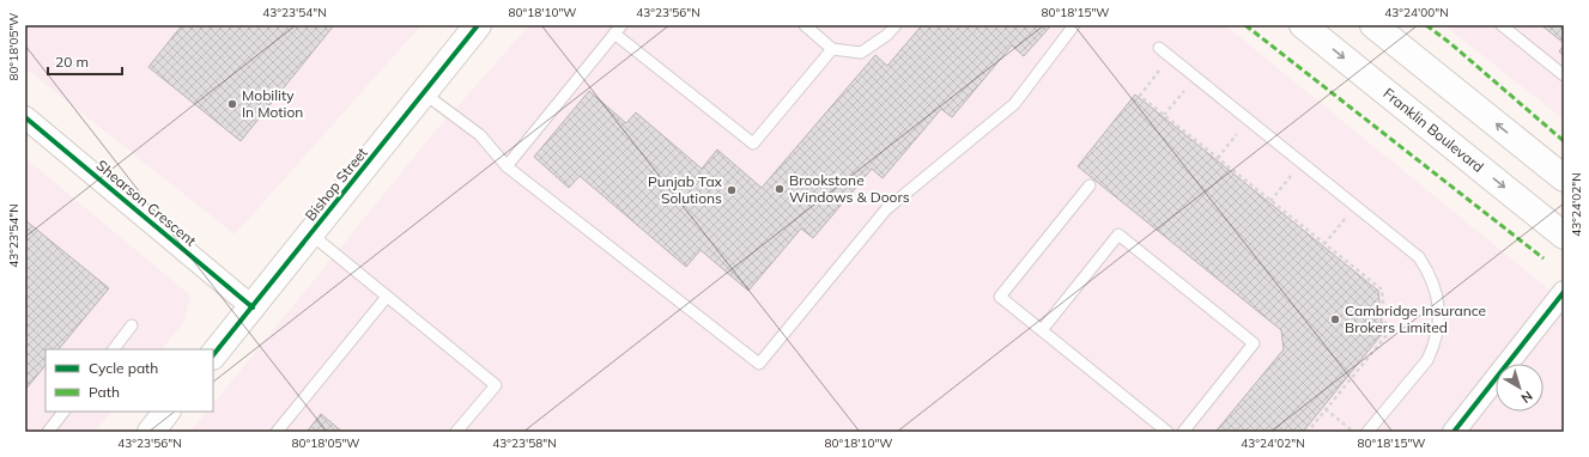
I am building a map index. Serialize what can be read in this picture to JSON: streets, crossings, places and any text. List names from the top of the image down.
{
  "streets": {
    "main road": ["Franklin Boulevard", "Bishop Street"],
    "street": ["Shearson Crescent"]
  },
  "crossings": [
    ["Bishop Street", "Shearson Crescent"]
  ],
  "places": [
    "Mobility In Motion",
    "Brookstone Windows & Doors",
    "Punjab Tax Solutions",
    "Cambridge Insurance Brokers Limited"
  ],
  "legend": ["Cycle path", "Path"],
  "scale_bar": "20 m",
  "north": "bottom right",
  "coordinates": [
    "43°23'54\"N",
    "80°18'10\"W",
    "43°23'56\"N",
    "80°18'15\"W",
    "43°24'00\"N",
    "80°18'05\"W",
    "43°24'02\"N",
    "43°23'58\"N"
  ]
}
